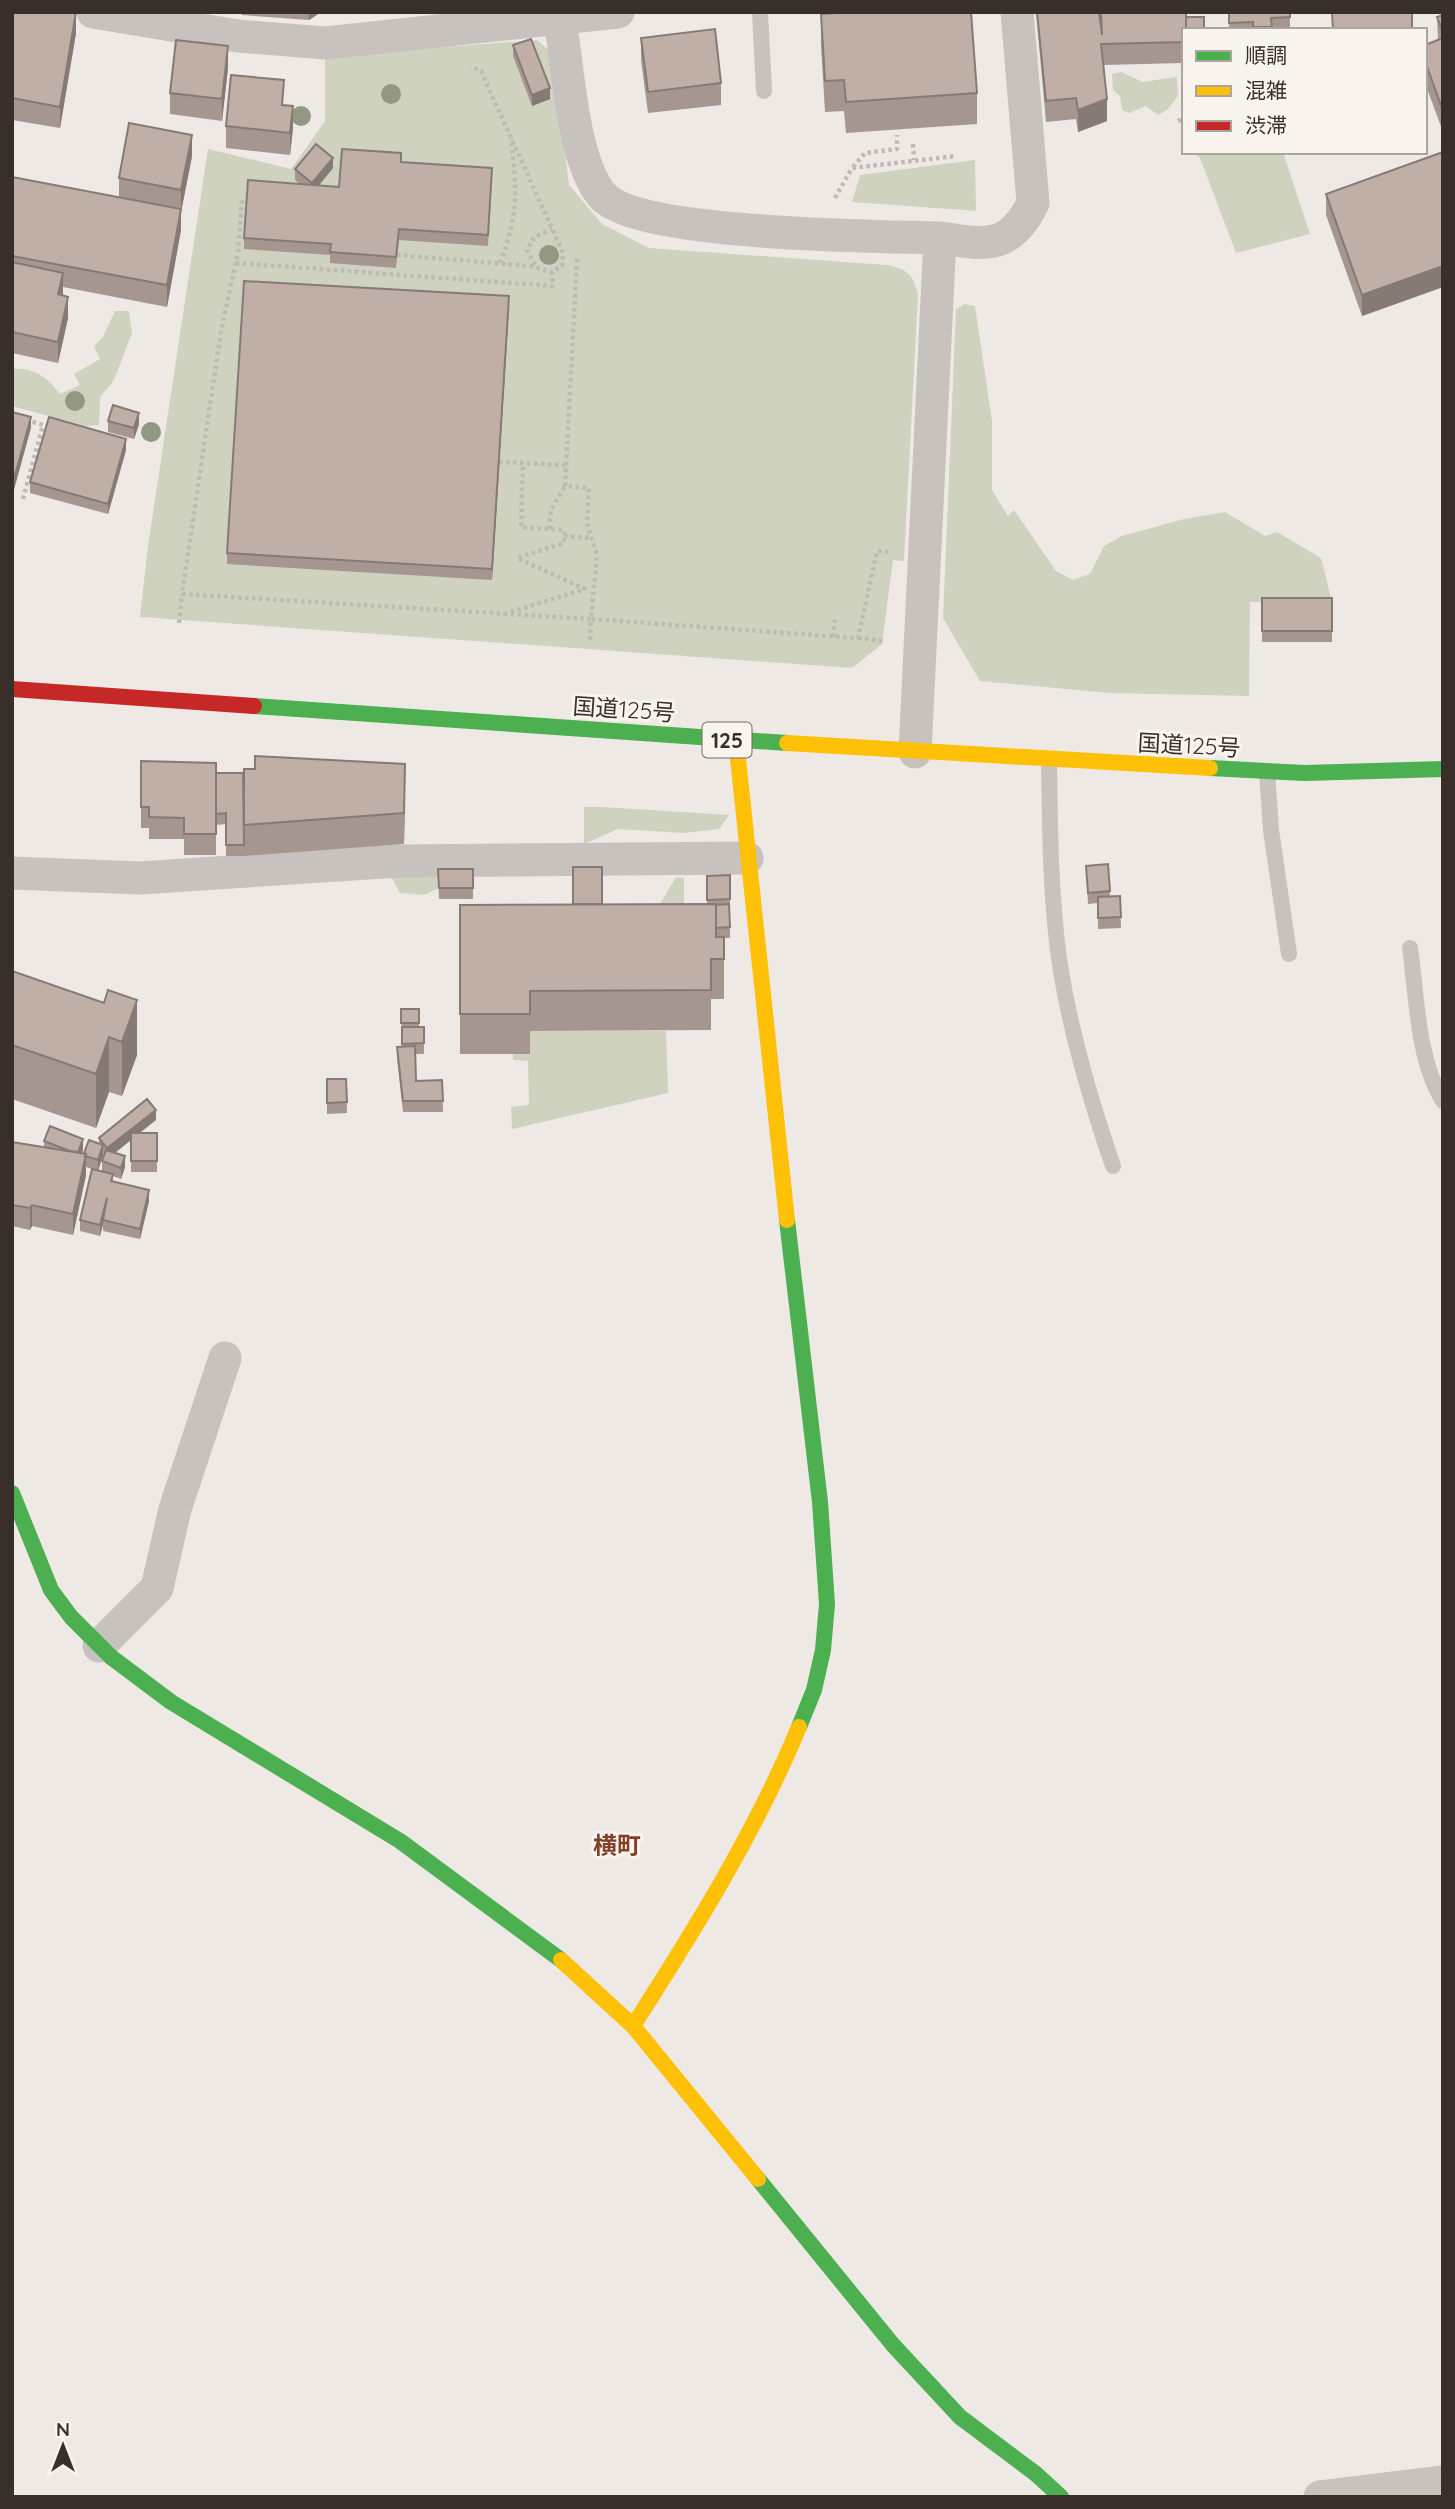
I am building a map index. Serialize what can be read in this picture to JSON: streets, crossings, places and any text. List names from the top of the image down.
{
  "streets": {
    "main road": ["国道125号", "125"]
  },
  "districts": ["横町"],
  "legend": ["順調", "混雑", "渋滞"],
  "north": "top"
}
